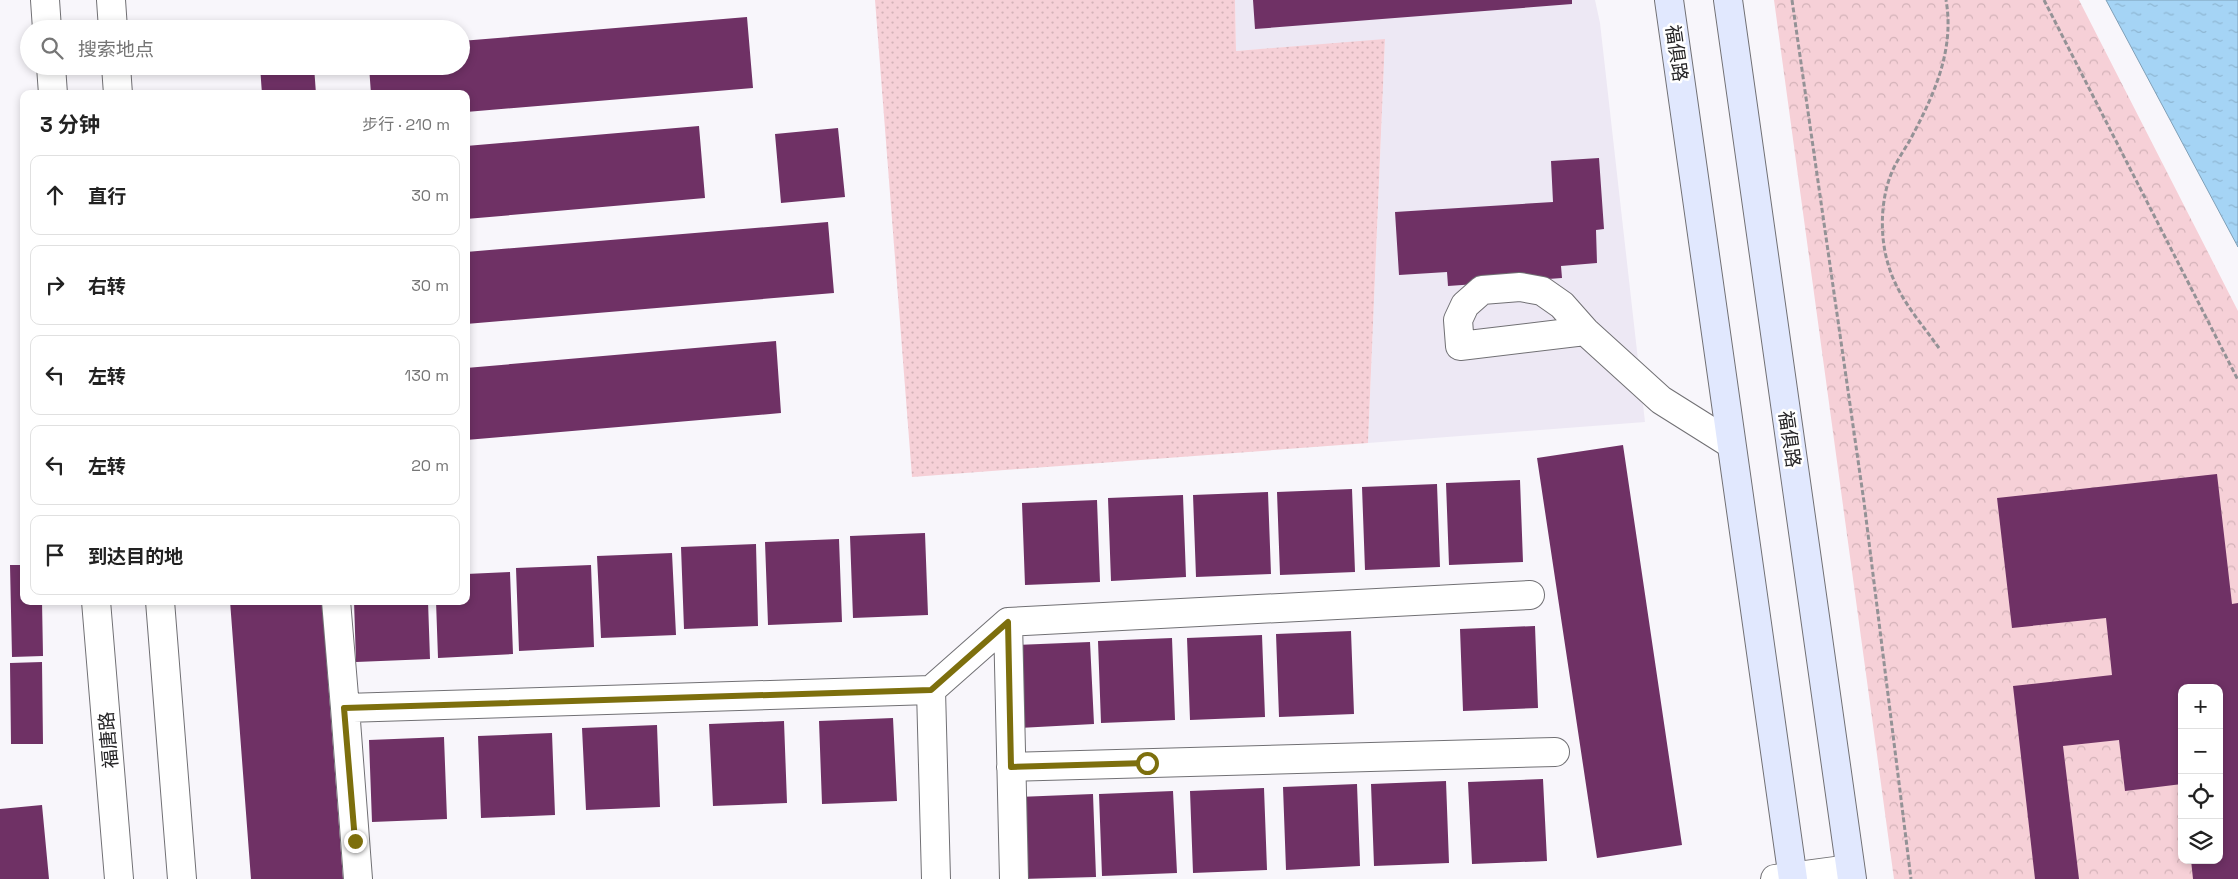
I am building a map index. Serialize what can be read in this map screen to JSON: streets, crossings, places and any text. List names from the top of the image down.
{
  "streets": {
    "main road": ["福俱路"],
    "street": ["福唐路"]
  },
  "page": {
    "search": "搜索地点",
    "heading": ["3 分钟", "步行 · 210 m"],
    "list": [
      ["直行", "30 m"],
      ["右转", "30 m"],
      ["左转", "130 m"],
      ["左转", "20 m"],
      "到达目的地"
    ],
    "map_buttons": ["+", "−"]
  }
}
